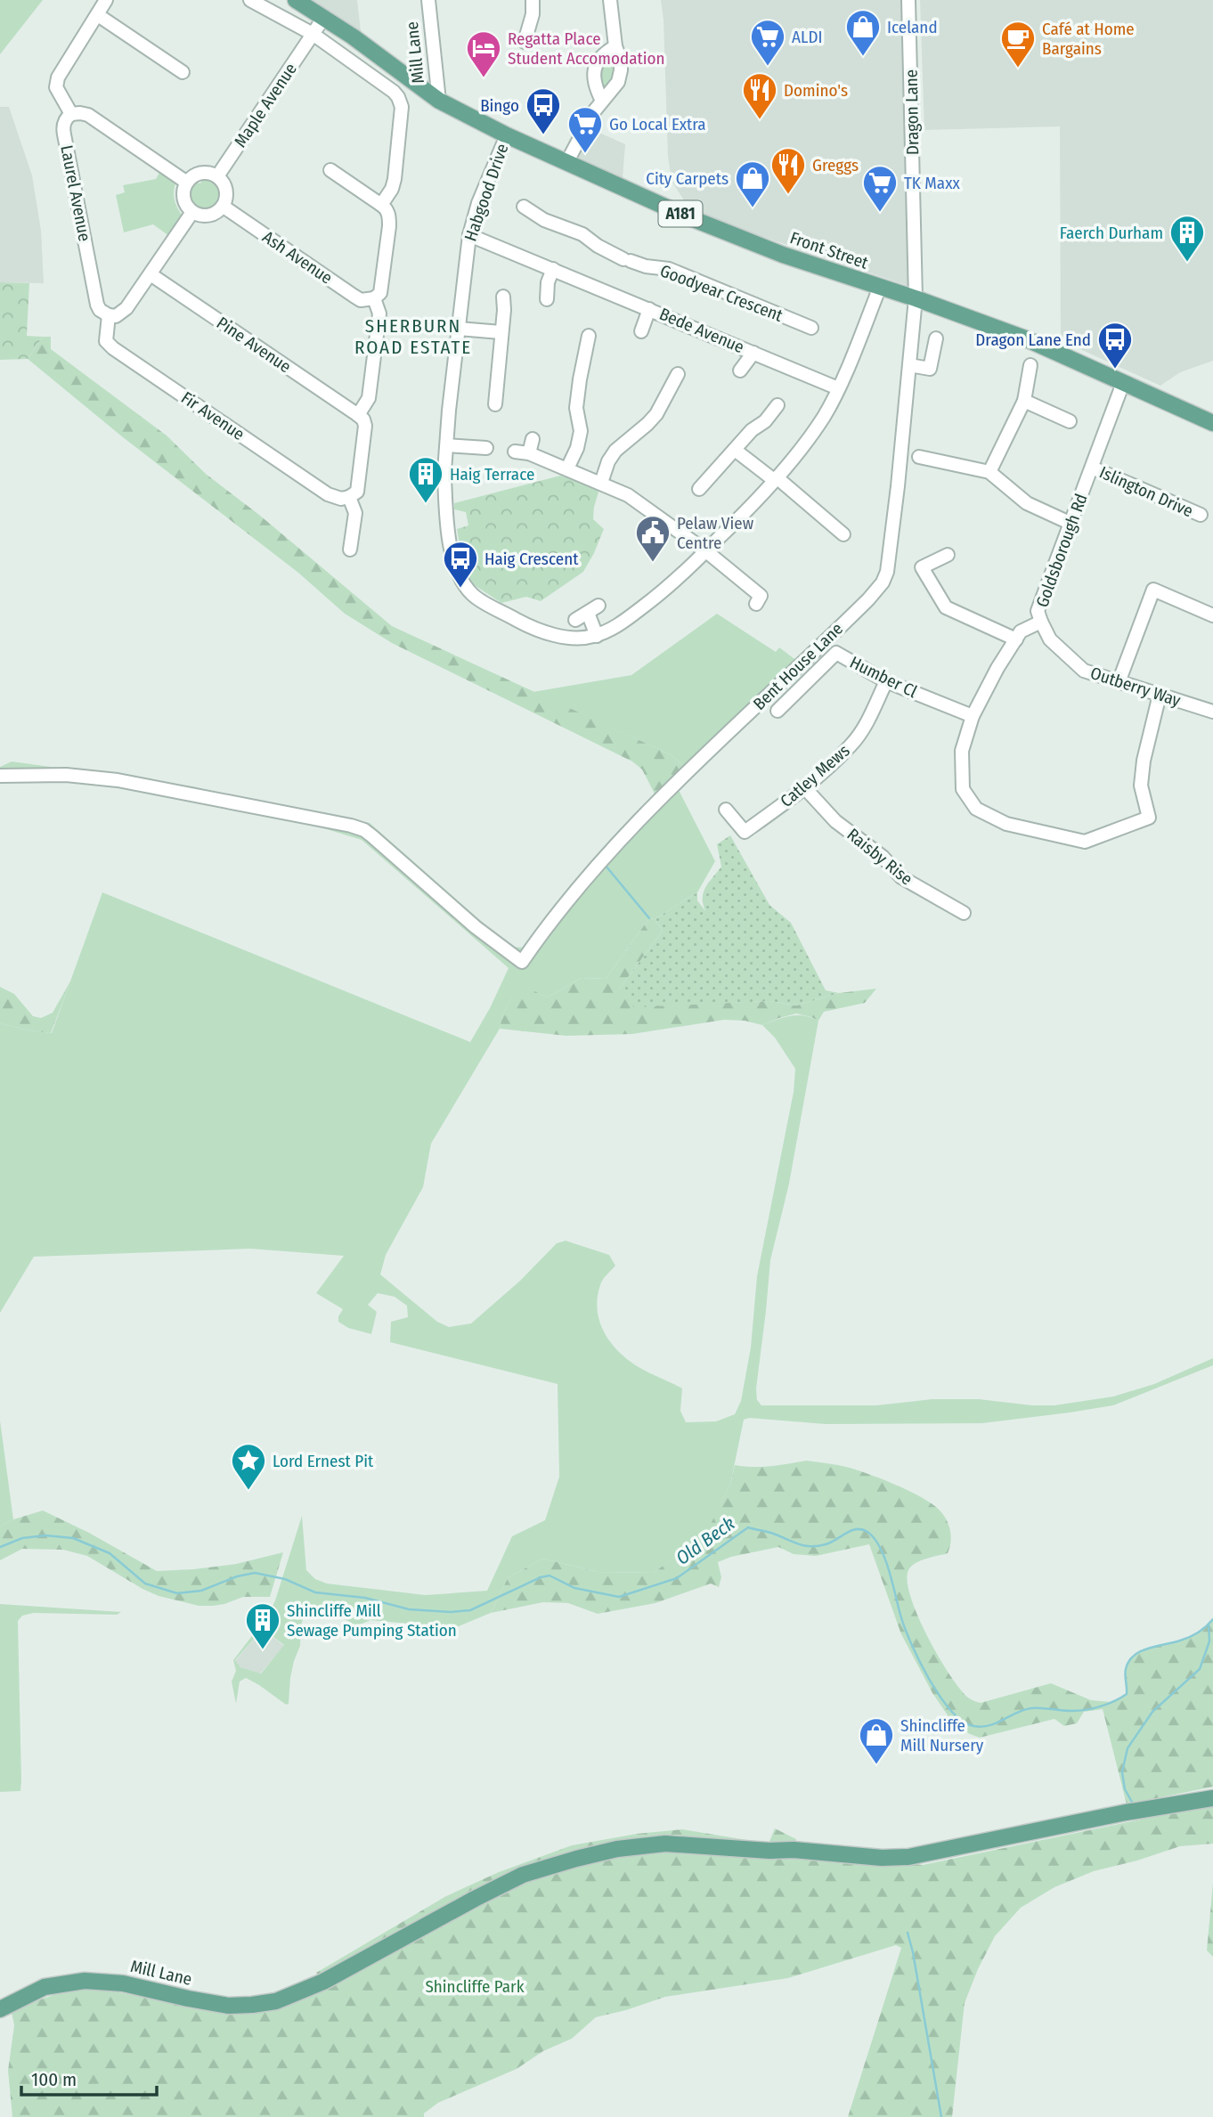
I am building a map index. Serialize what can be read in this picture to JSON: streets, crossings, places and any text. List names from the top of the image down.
{
  "streets": {
    "main road": ["Mill Lane", "A181", "Front Street"],
    "street": [
      "Maple Avenue",
      "Dragon Lane",
      "Habgood Drive",
      "Laurel Avenue",
      "Ash Avenue",
      "Goodyear Crescent",
      "Bede Avenue",
      "Pine Avenue",
      "Fir Avenue",
      "Islington Drive",
      "Goldsborough Rd",
      "Bent House Lane",
      "Humber Cl",
      "Outberry Way",
      "Catley Mews",
      "Raisby Rise"
    ]
  },
  "crossings": [
    ["Mill Lane", "A181"],
    ["Mill Lane", "Front Street"],
    ["Maple Avenue", "A181"],
    ["Maple Avenue", "Ash Avenue"],
    ["Dragon Lane", "Front Street"],
    ["Dragon Lane", "Bent House Lane"],
    ["Habgood Drive", "Front Street"],
    ["Habgood Drive", "Bede Avenue"],
    ["Laurel Avenue", "Fir Avenue"],
    ["A181", "Front Street"],
    ["Front Street", "Goldsborough Rd"],
    ["Front Street", "Bent House Lane"],
    ["Islington Drive", "Goldsborough Rd"],
    ["Goldsborough Rd", "Humber Cl"],
    ["Goldsborough Rd", "Outberry Way"],
    ["Humber Cl", "Catley Mews"],
    ["Catley Mews", "Raisby Rise"]
  ],
  "districts": ["SHERBURN ROAD ESTATE"],
  "water": ["Old Beck"],
  "parks": ["Shincliffe Park"],
  "places": {
    "shop": ["Iceland", "City Carpets", "Shincliffe Mill Nursery"],
    "supermarket": ["ALDI", "Go Local Extra", "TK Maxx"],
    "cafe": ["Café at Home Bargains"],
    "hotel": ["Regatta Place Student Accomodation"],
    "restaurant": ["Domino's", "Greggs"],
    "bus stop": ["Bingo", "Dragon Lane End", "Haig Crescent"],
    "building": ["Faerch Durham", "Haig Terrace", "Shincliffe Mill Sewage Pumping Station"],
    "public building": ["Pelaw View Centre"],
    "place": ["Lord Ernest Pit"]
  },
  "scale_bar": "100 m"
}
